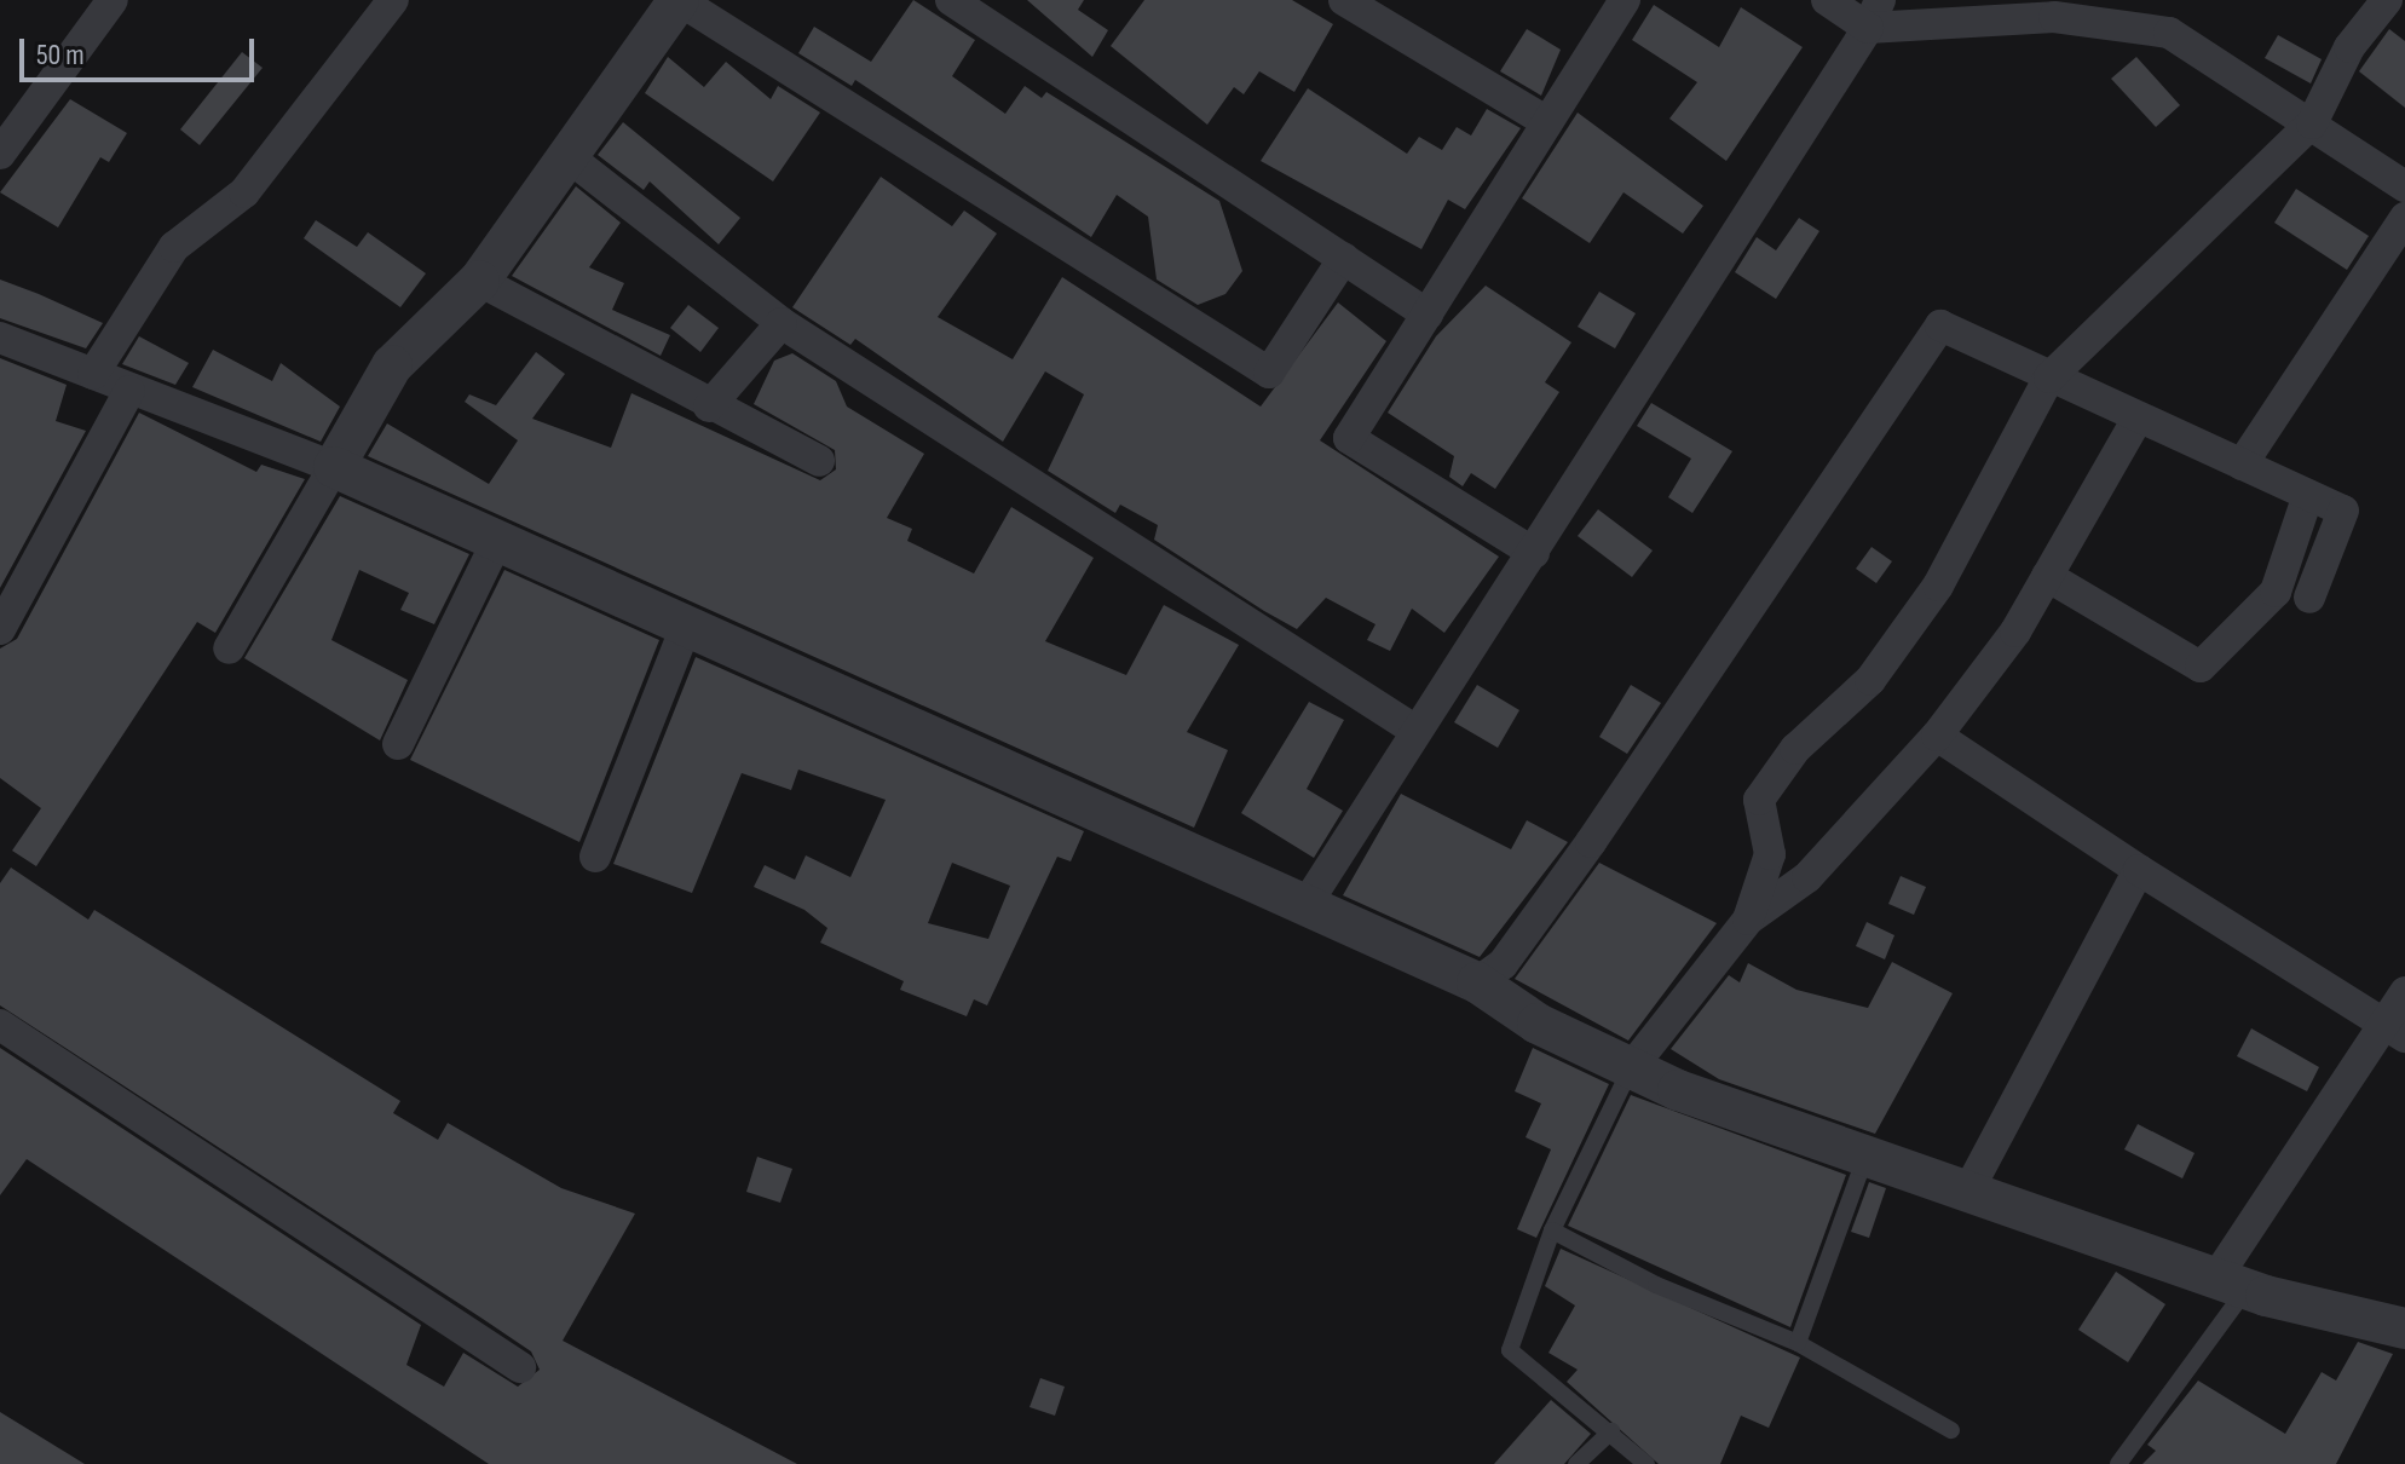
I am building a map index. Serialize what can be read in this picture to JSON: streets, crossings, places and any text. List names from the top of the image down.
{
  "scale_bar": "50 m"
}
